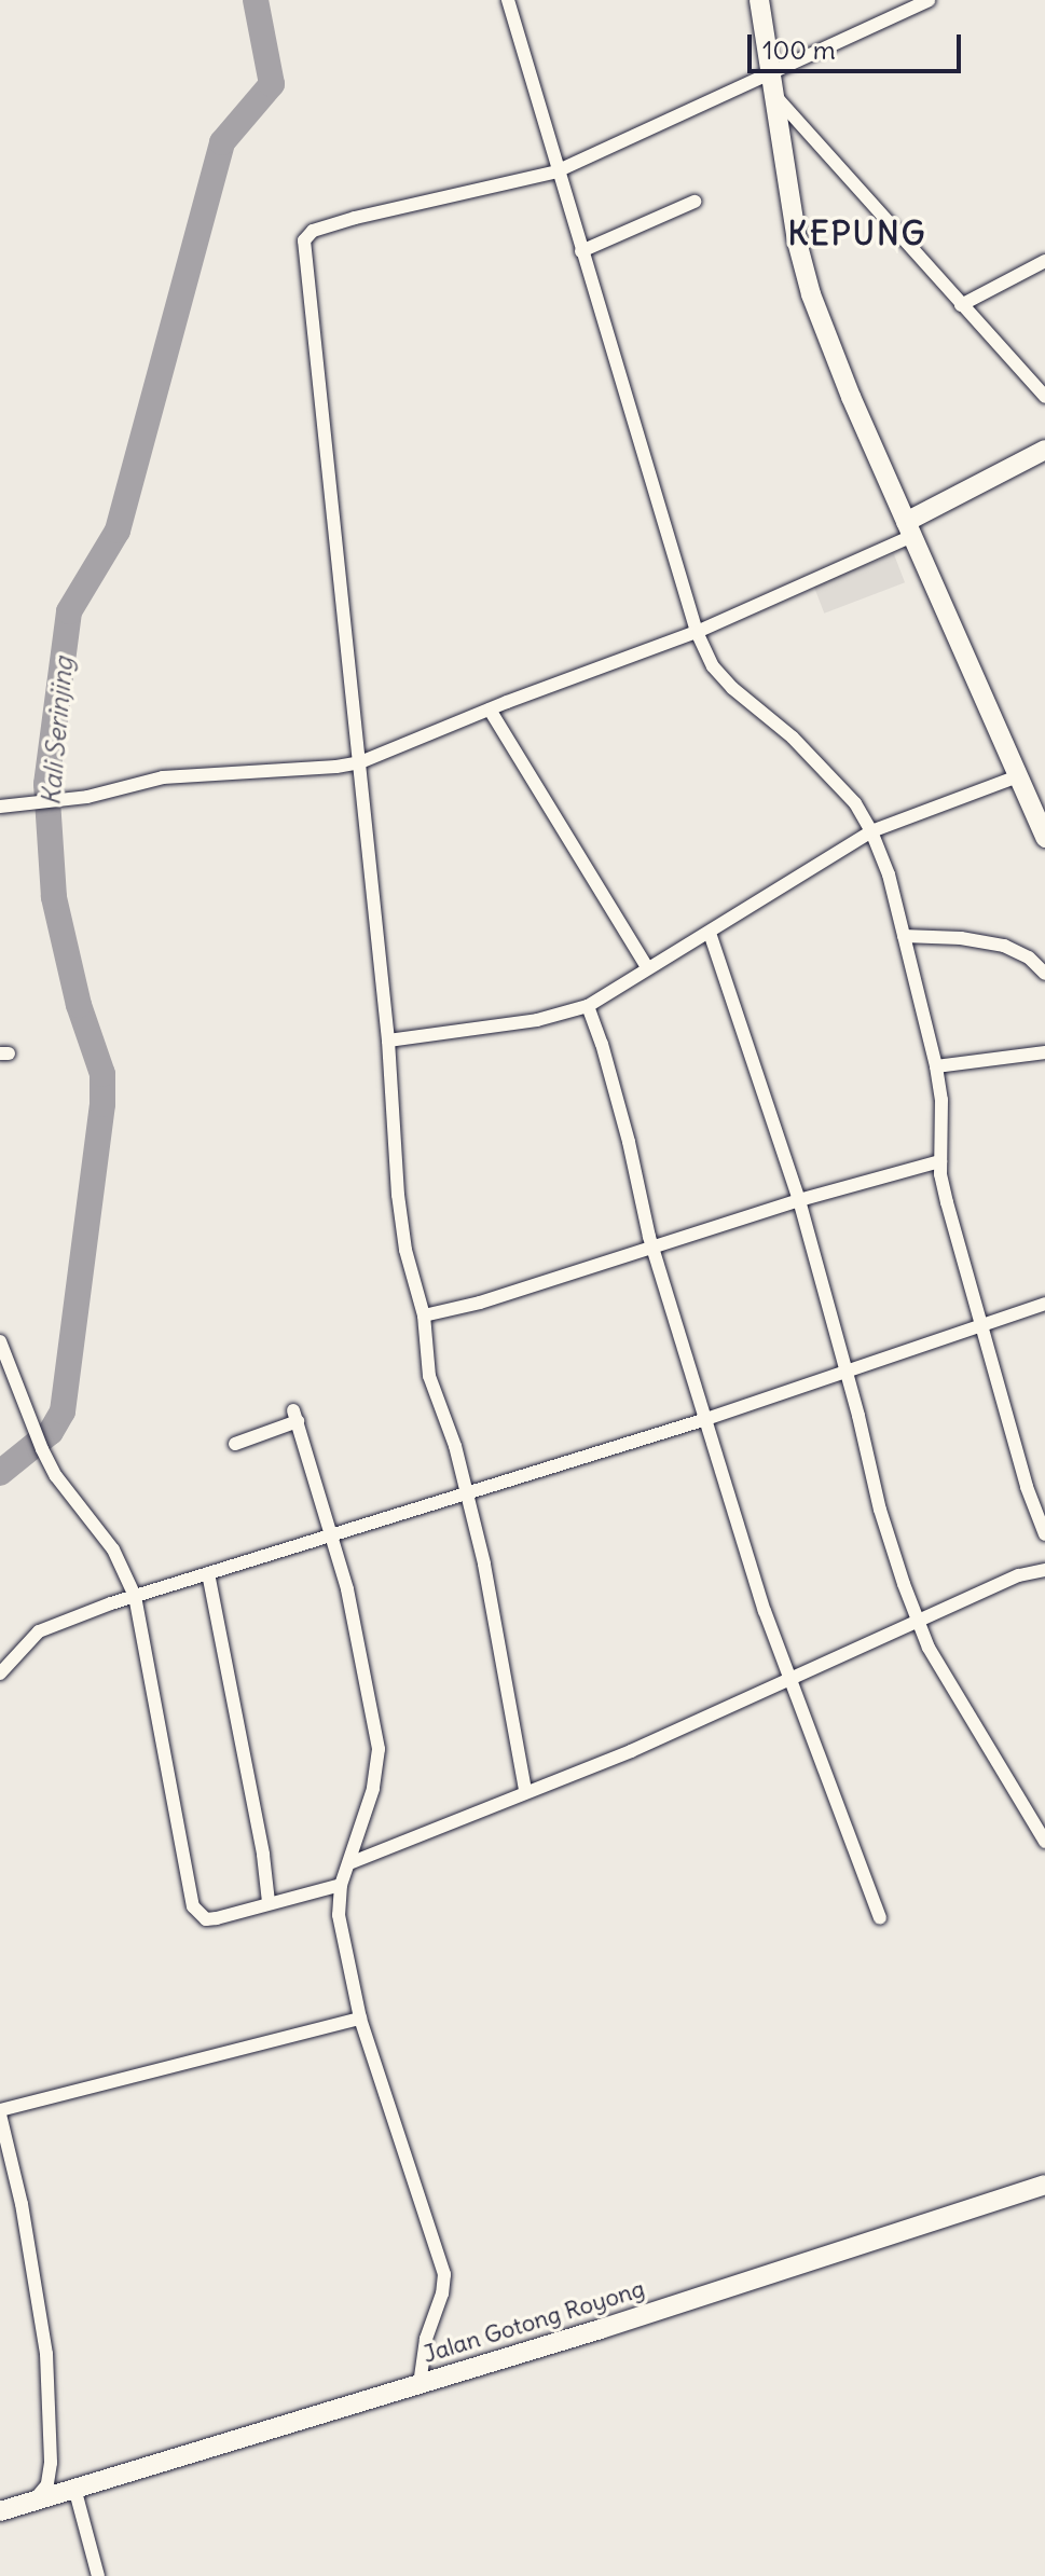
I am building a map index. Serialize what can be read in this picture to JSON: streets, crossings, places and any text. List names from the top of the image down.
{
  "streets": {
    "street": ["Jalan Gotong Royong"]
  },
  "districts": ["KEPUNG"],
  "water": ["Kali Serinjing"],
  "scale_bar": "100 m"
}
